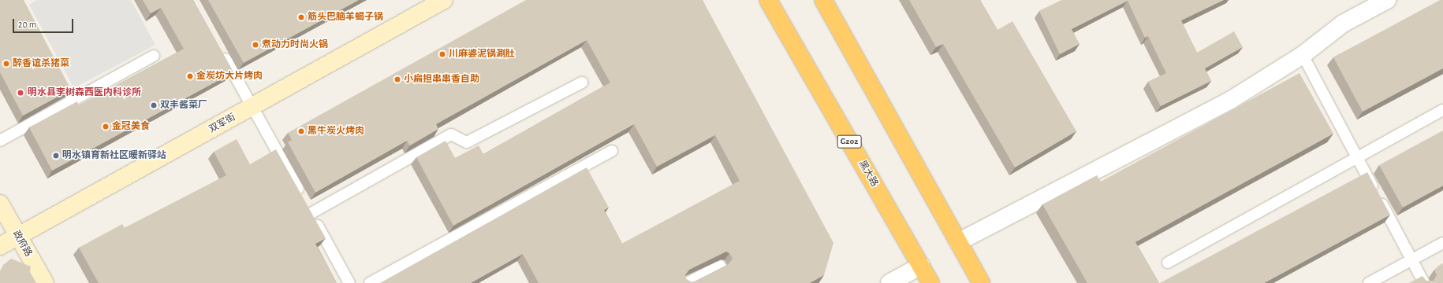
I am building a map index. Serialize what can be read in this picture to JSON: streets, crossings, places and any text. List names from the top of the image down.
{
  "streets": {
    "highway": ["G202", "黑大路"],
    "street": ["双军街", "政府路"]
  },
  "crossings": [
    ["双军街", "政府路"]
  ],
  "places": [
    "筋头巴脑羊蝎子锅",
    "煮动力时尚火锅",
    "川麻婆泥锅涮肚",
    "醉香谊杀猪菜",
    "金炭坊大片烤肉",
    "小扁担串串香自助",
    "明水县李树森西医内科诊所",
    "双丰酱菜厂",
    "金冠美食",
    "黑牛炭火烤肉",
    "明水镇育新社区暖新驿站"
  ],
  "scale_bar": "20 m"
}
